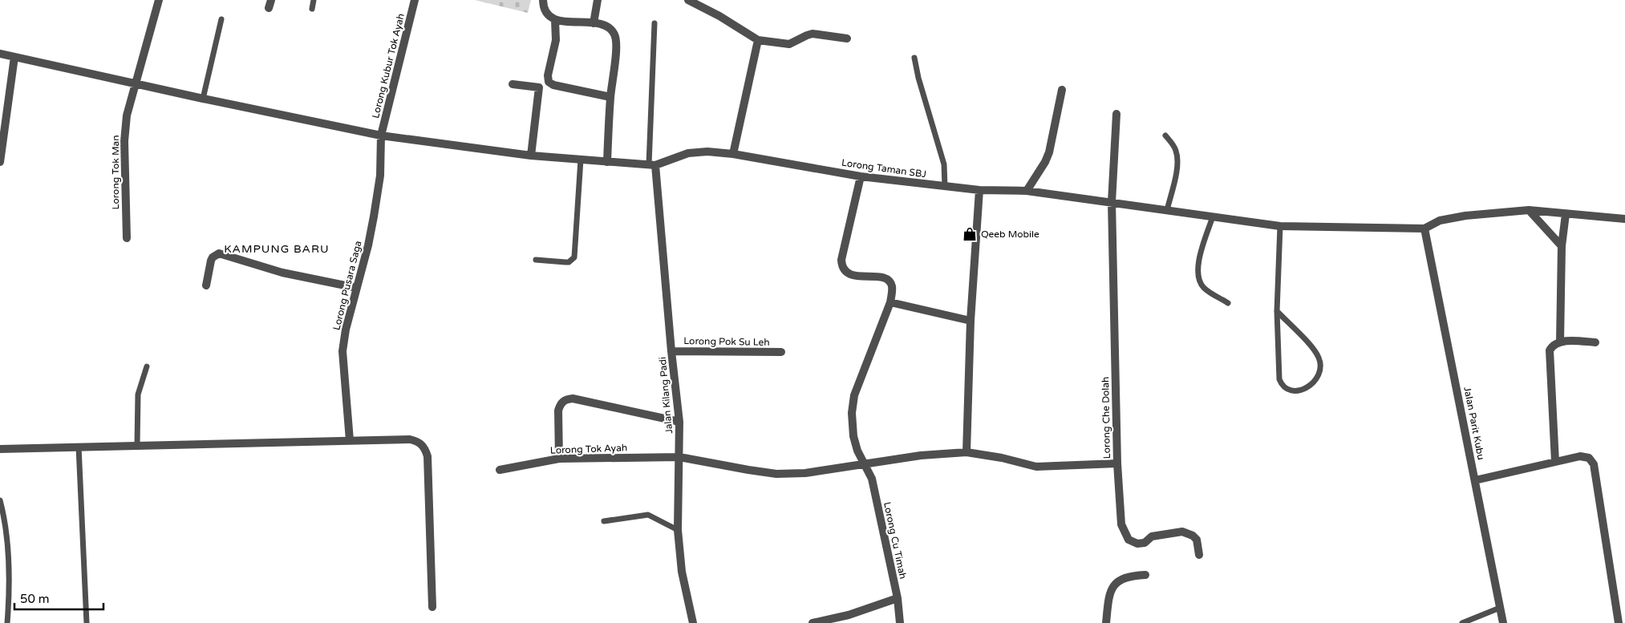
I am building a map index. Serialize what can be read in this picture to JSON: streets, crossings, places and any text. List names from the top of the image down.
{
  "streets": {
    "street": [
      "Lorong Kubur Tok Ayah",
      "Lorong Taman SBJ",
      "Lorong Tok Man",
      "Lorong Pusara Saga",
      "Lorong Pok Su Leh",
      "Jalan Kilang Padi",
      "Lorong Che Dolah",
      "Jalan Parit Kubu",
      "Lorong Tok Ayah",
      "Lorong Cu Timah"
    ]
  },
  "crossings": [
    ["Lorong Kubur Tok Ayah", "Lorong Pusara Saga"],
    ["Lorong Taman SBJ", "Jalan Kilang Padi"],
    ["Lorong Taman SBJ", "Lorong Che Dolah"],
    ["Lorong Taman SBJ", "Jalan Parit Kubu"],
    ["Lorong Pok Su Leh", "Jalan Kilang Padi"],
    ["Jalan Kilang Padi", "Lorong Tok Ayah"]
  ],
  "districts": ["KAMPUNG BARU"],
  "places": {
    "shop": ["Qeeb Mobile"]
  },
  "scale_bar": "50 m"
}
